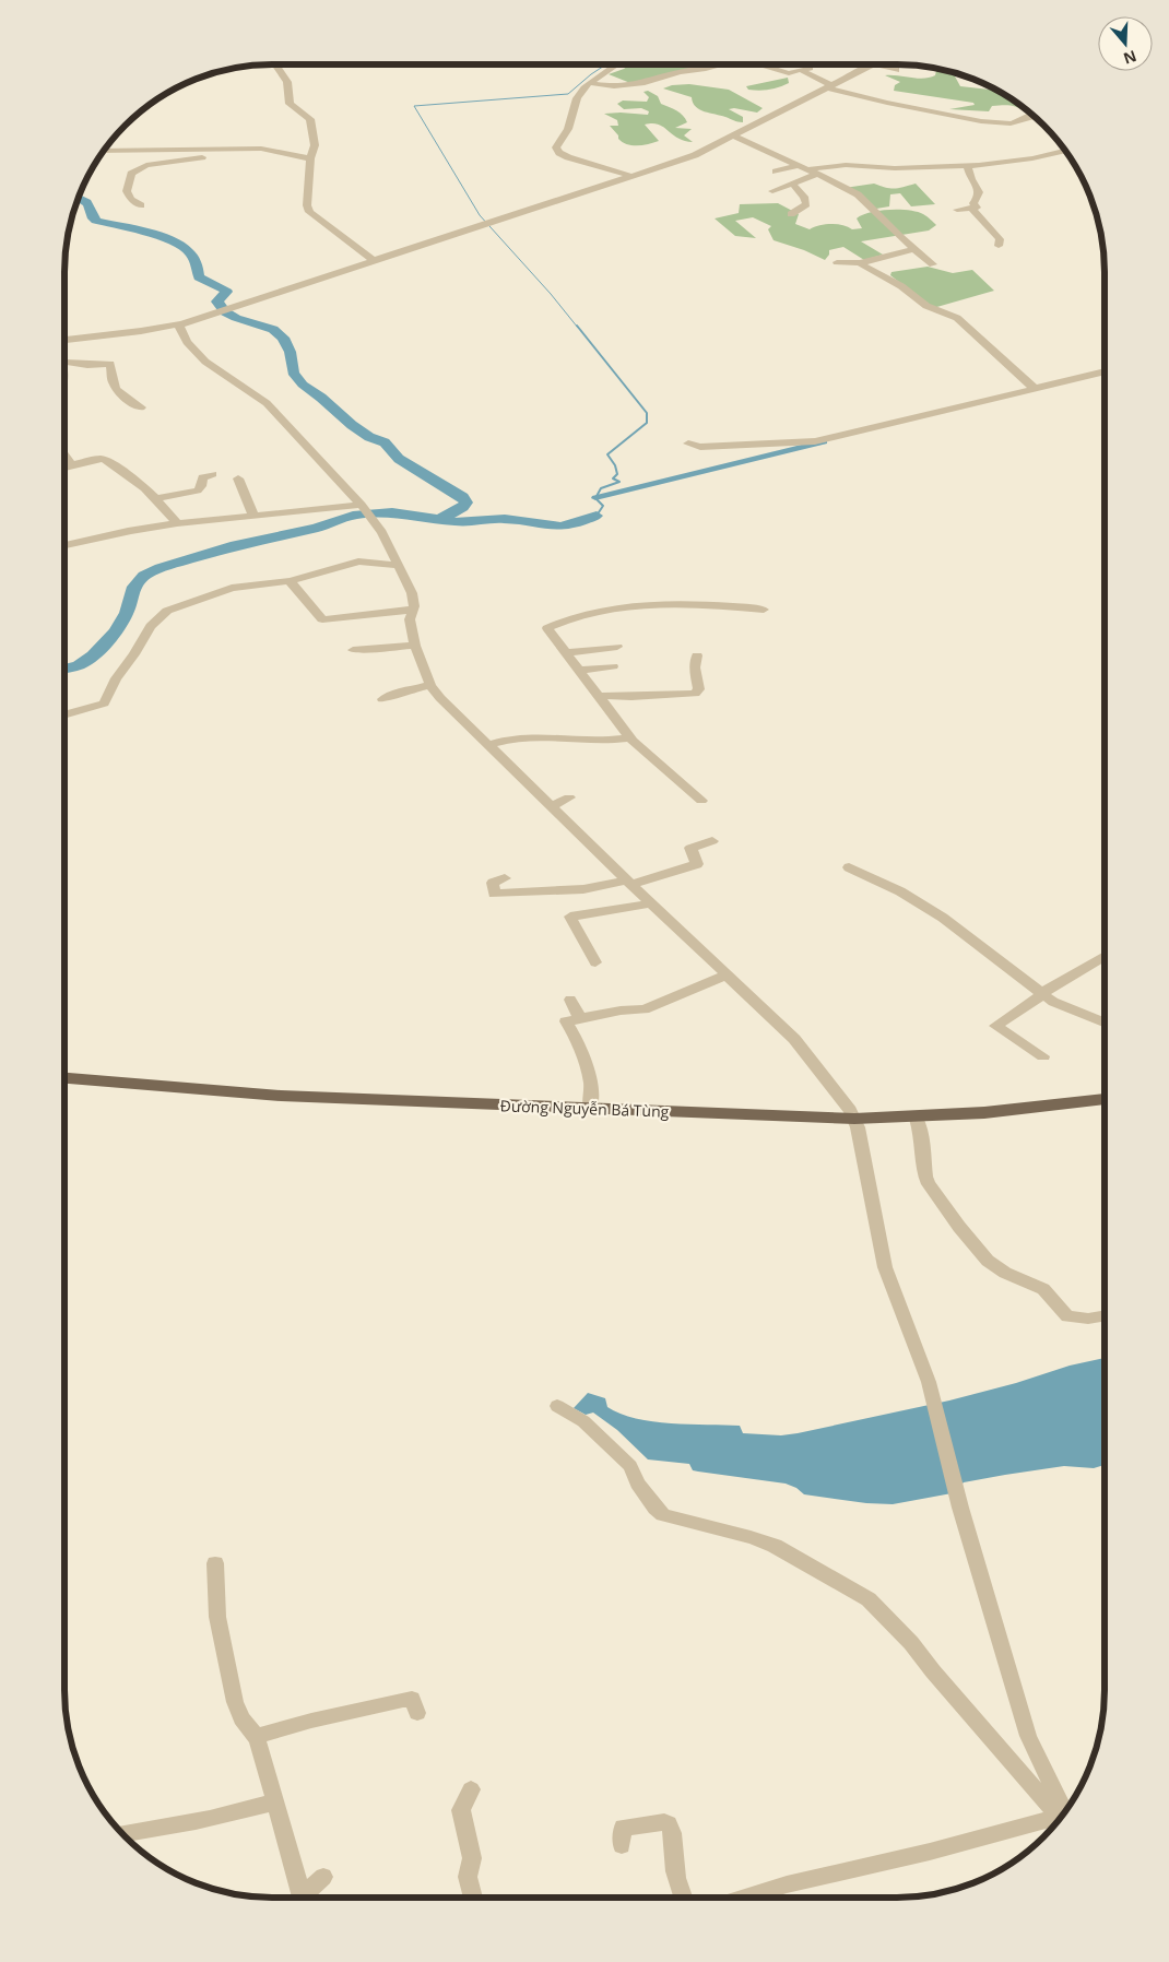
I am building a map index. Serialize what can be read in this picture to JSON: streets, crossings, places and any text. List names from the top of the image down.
{
  "streets": {
    "main road": ["Đường Nguyễn Bá Tùng"]
  },
  "north": "bottom"
}
